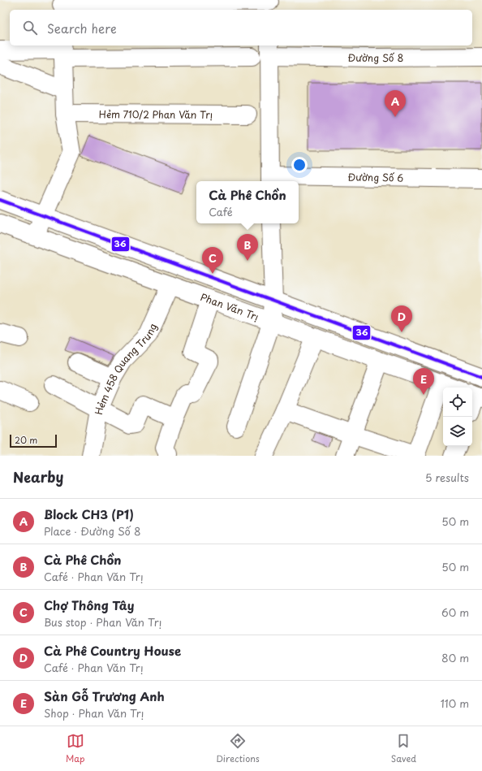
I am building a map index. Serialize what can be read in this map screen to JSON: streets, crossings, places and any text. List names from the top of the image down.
{
  "streets": {
    "street": [
      "Đường Số 8",
      "Hẻm 710/2 Phan Văn Trị",
      "Đường Số 6",
      "Phan Văn Trị",
      "Hẻm 458 Quang Trung"
    ]
  },
  "crossings": [
    ["Phan Văn Trị", "Hẻm 458 Quang Trung"]
  ],
  "lines": ["transit line 36"],
  "scale_bar": "20 m",
  "page": {
    "search": "Search here",
    "pins": [
      "A",
      "B",
      "C",
      "D",
      "E"
    ],
    "popup": ["Cà Phê Chồn", "Café"],
    "scale": "20 m",
    "heading": ["Nearby", "5 results"],
    "list": [
      {
        "mark": "A",
        "name": "Block CH3 (P1)",
        "note": "Place · Đường Số 8",
        "value": "50 m"
      },
      {
        "mark": "B",
        "name": "Cà Phê Chồn",
        "note": "Café · Phan Văn Trị",
        "value": "50 m"
      },
      {
        "mark": "C",
        "name": "Chợ Thông Tây",
        "note": "Bus stop · Phan Văn Trị",
        "value": "60 m"
      },
      {
        "mark": "D",
        "name": "Cà Phê Country House",
        "note": "Café · Phan Văn Trị",
        "value": "80 m"
      },
      {
        "mark": "E",
        "name": "Sàn Gỗ Trương Anh",
        "note": "Shop · Phan Văn Trị",
        "value": "110 m"
      }
    ],
    "nav": ["Map", "Directions", "Saved"]
  }
}
